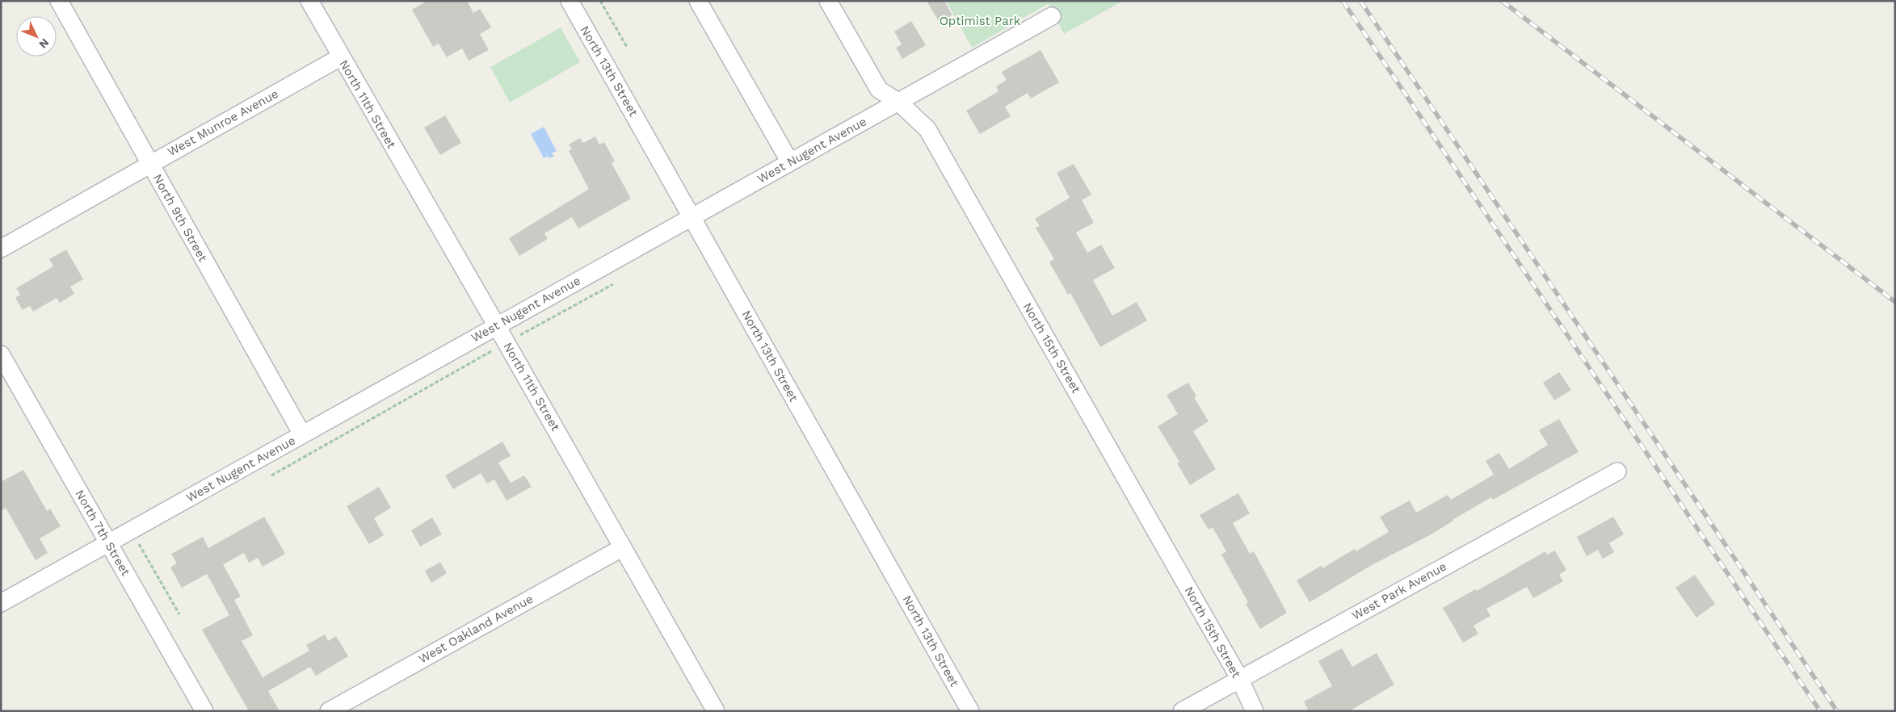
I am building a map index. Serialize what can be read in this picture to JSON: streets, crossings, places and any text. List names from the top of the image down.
{
  "streets": {
    "street": [
      "North 13th Street",
      "North 11th Street",
      "West Munroe Avenue",
      "West Nugent Avenue",
      "North 9th Street",
      "North 15th Street",
      "North 7th Street",
      "West Park Avenue",
      "West Oakland Avenue"
    ]
  },
  "crossings": [
    ["North 13th Street", "West Nugent Avenue"],
    ["North 11th Street", "West Munroe Avenue"],
    ["North 11th Street", "West Nugent Avenue"],
    ["North 11th Street", "West Oakland Avenue"],
    ["West Munroe Avenue", "North 9th Street"],
    ["West Nugent Avenue", "North 9th Street"],
    ["West Nugent Avenue", "North 15th Street"],
    ["West Nugent Avenue", "North 7th Street"],
    ["North 15th Street", "West Park Avenue"]
  ],
  "parks": ["Optimist Park"],
  "north": "bottom right"
}
